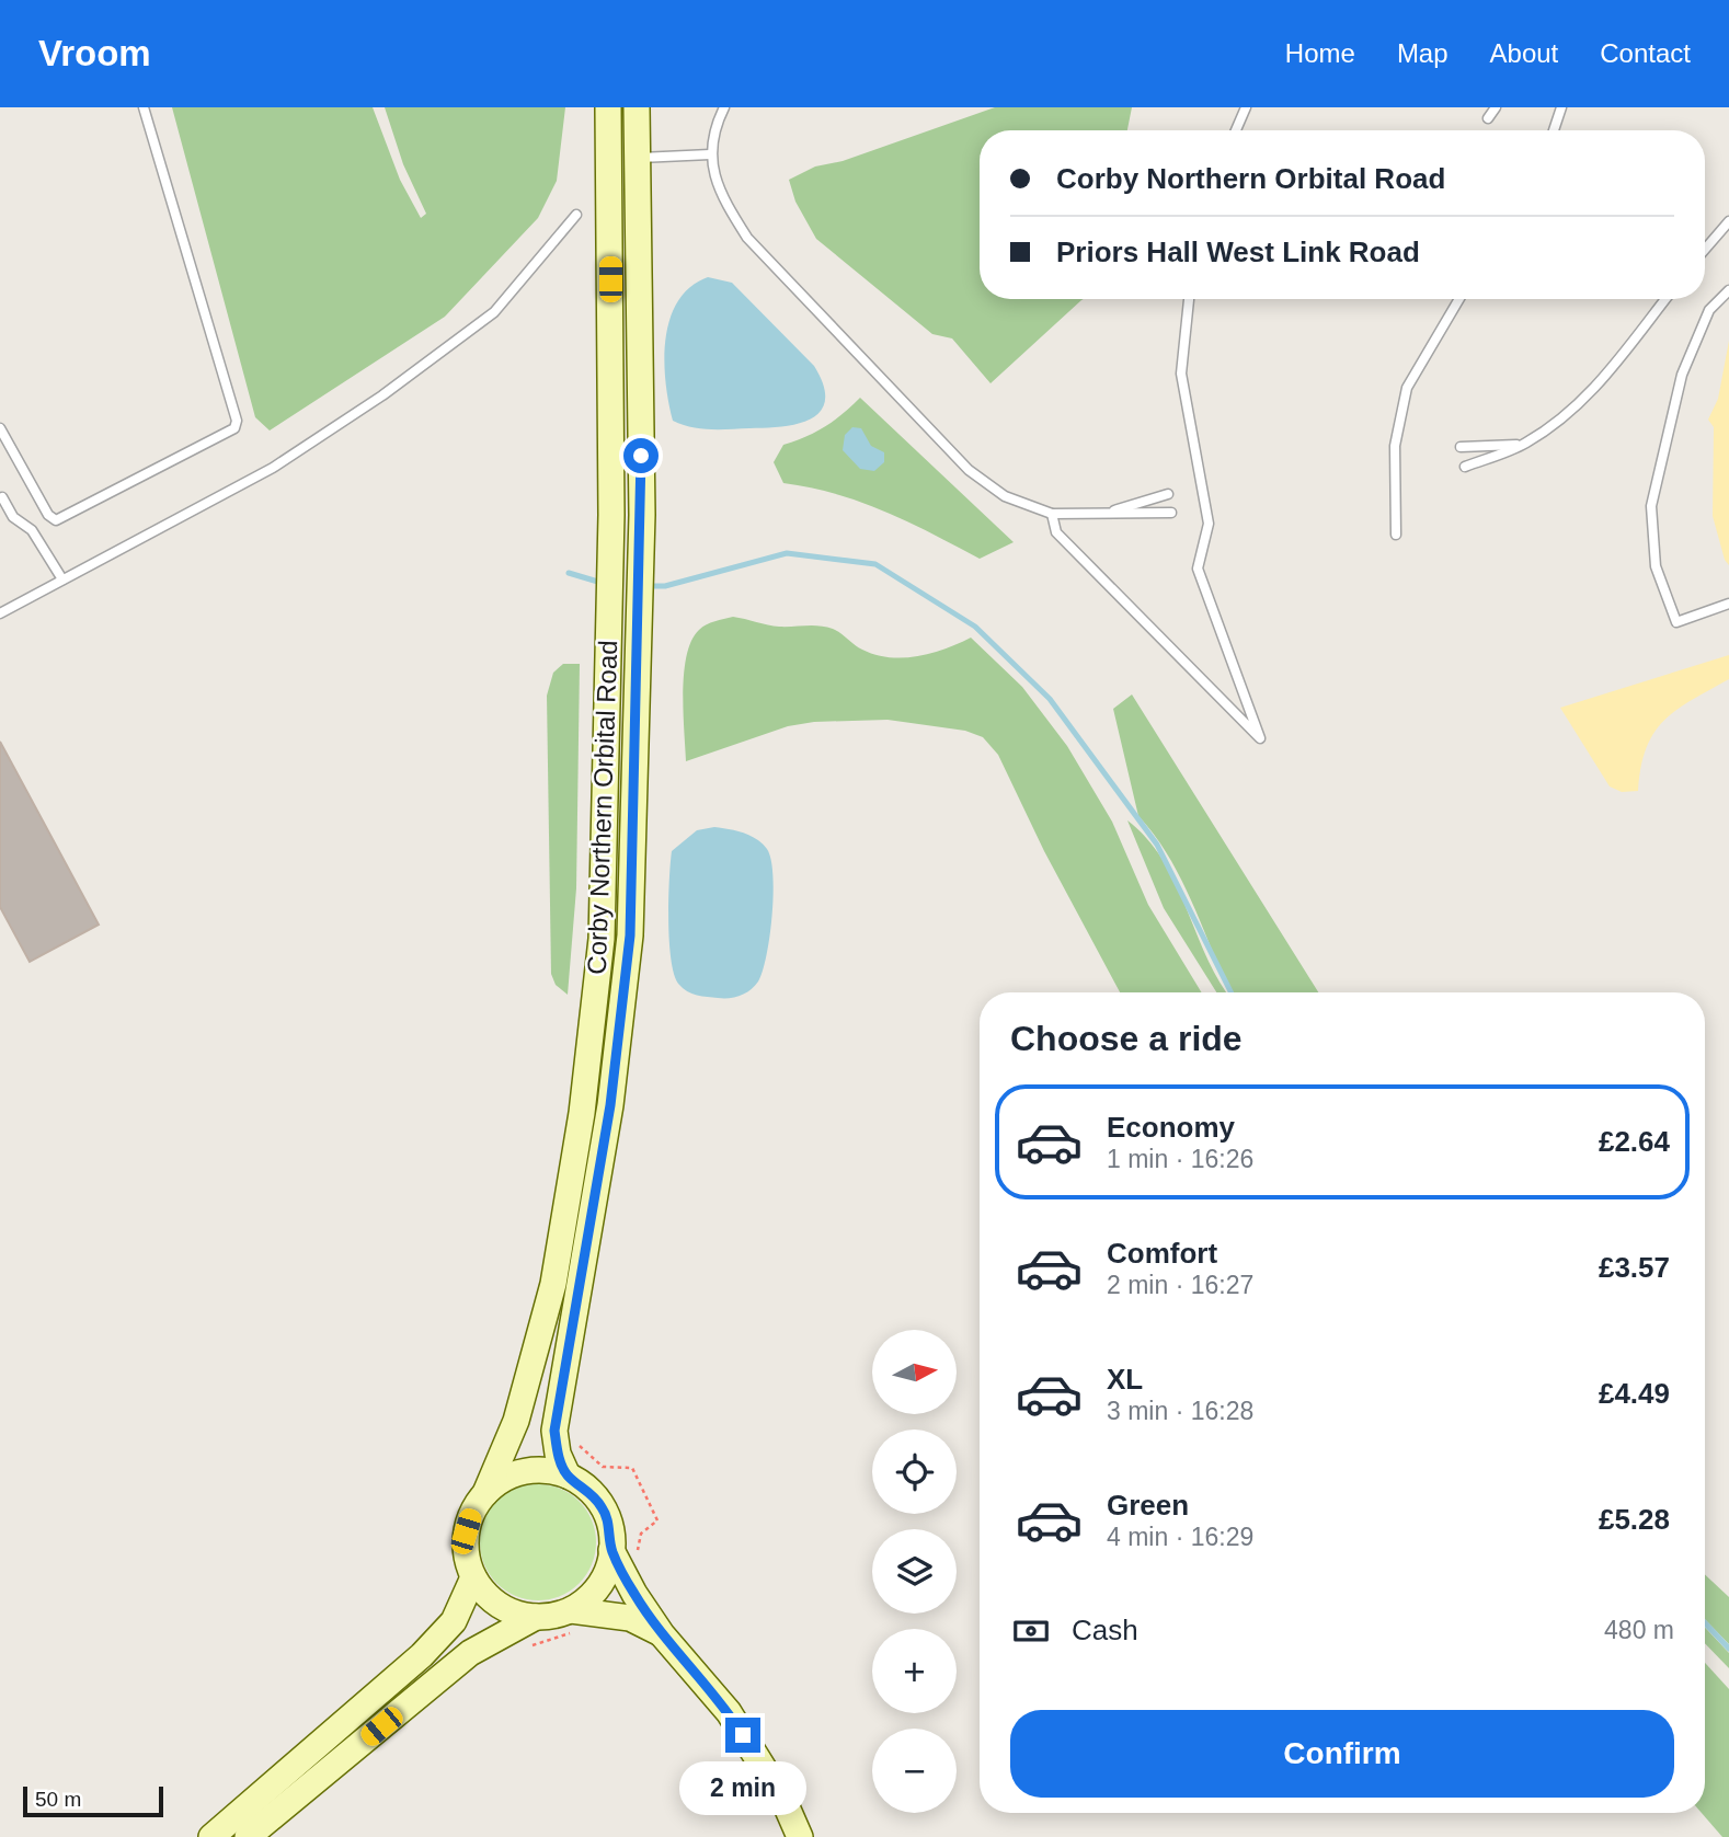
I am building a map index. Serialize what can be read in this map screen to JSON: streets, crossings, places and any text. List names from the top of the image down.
{
  "streets": {
    "street": ["Corby Northern Orbital Road"]
  },
  "scale_bar": "50 m",
  "north": "right",
  "page": {
    "header": "Vroom",
    "nav": [
      "Home",
      "Map",
      "About",
      "Contact"
    ],
    "banner": ["Corby Northern Orbital Road", "Priors Hall West Link Road"],
    "heading": "Choose a ride",
    "list": [
      {
        "name": "Economy",
        "note": "1 min · 16:26",
        "value": "£2.64"
      },
      {
        "name": "Comfort",
        "note": "2 min · 16:27",
        "value": "£3.57"
      },
      {
        "name": "XL",
        "note": "3 min · 16:28",
        "value": "£4.49"
      },
      {
        "name": "Green",
        "note": "4 min · 16:29",
        "value": "£5.28"
      }
    ],
    "map_buttons": ["+", "−"],
    "pay": ["Cash", "480 m"],
    "buttons": "Confirm",
    "bubble": "2 min",
    "scale": "50 m"
  }
}
